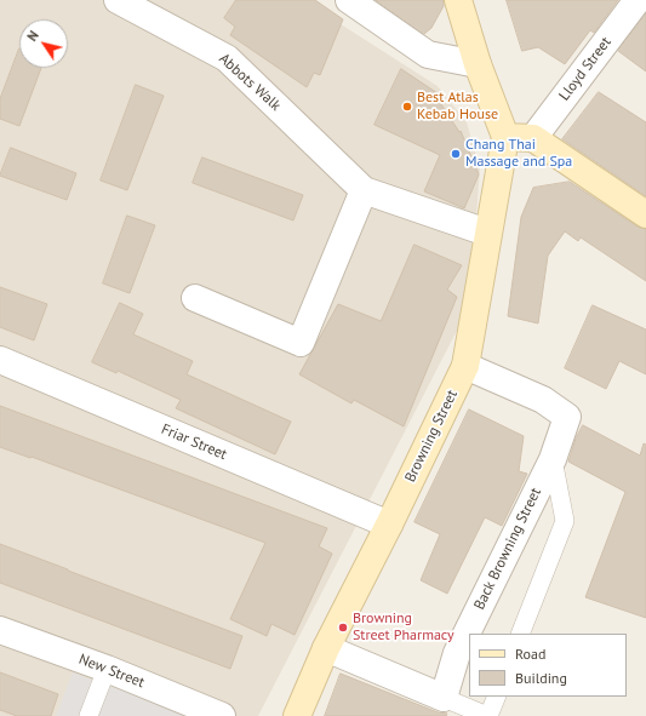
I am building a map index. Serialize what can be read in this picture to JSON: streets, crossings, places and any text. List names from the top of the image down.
{
  "streets": {
    "street": [
      "Lloyd Street",
      "Abbots Walk",
      "Browning Street",
      "Friar Street",
      "Back Browning Street",
      "New Street"
    ]
  },
  "crossings": [
    ["Abbots Walk", "Browning Street"],
    ["Browning Street", "Friar Street"],
    ["Browning Street", "Back Browning Street"]
  ],
  "places": ["Best Atlas Kebab House", "Chang Thai Massage and Spa", "Browning Street Pharmacy"],
  "legend": ["Road", "Building"],
  "north": "top left"
}
